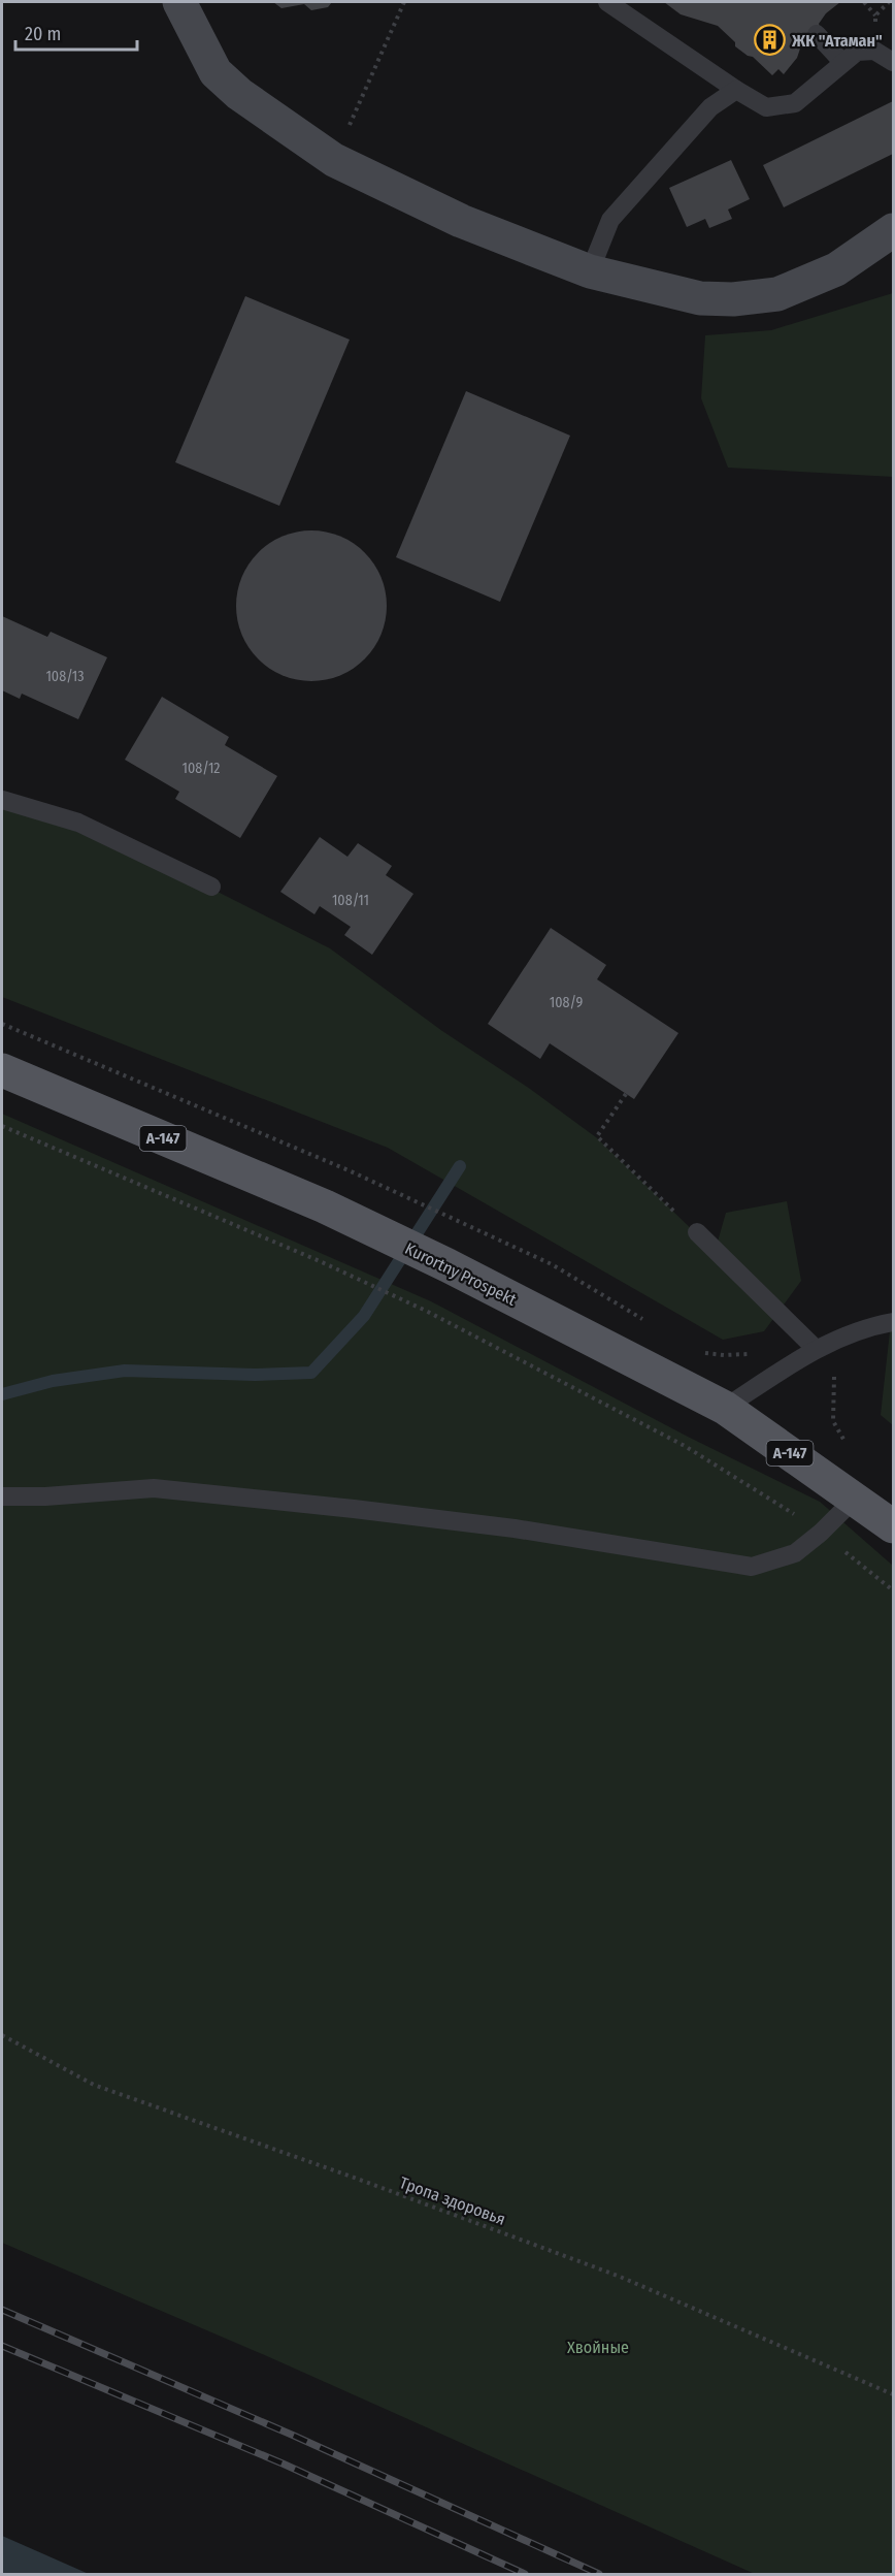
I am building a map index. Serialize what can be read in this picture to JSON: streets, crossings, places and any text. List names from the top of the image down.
{
  "streets": {
    "main road": ["А-147", "Kurortny Prospekt"],
    "path": ["Тропа здоровья"]
  },
  "parks": ["Хвойные"],
  "places": {
    "building": ["ЖК \"Атаман\""]
  },
  "house_numbers": [
    "108/13",
    "108/12",
    "108/11",
    "108/9"
  ],
  "scale_bar": "20 m"
}
